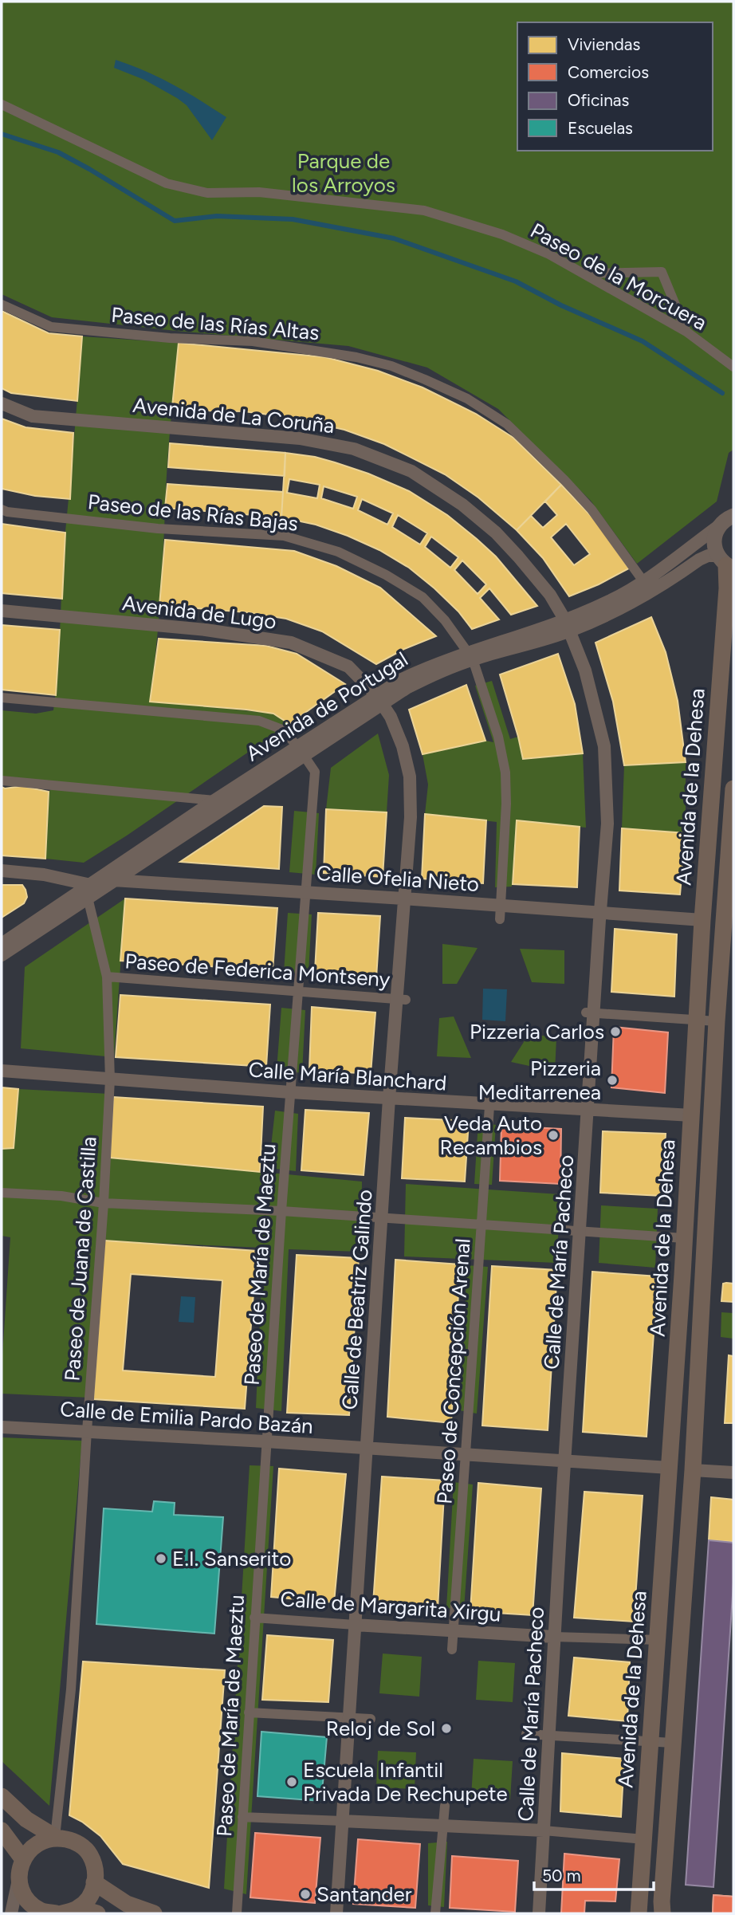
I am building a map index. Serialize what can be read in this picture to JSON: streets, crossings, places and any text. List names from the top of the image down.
{
  "streets": {
    "main road": ["Avenida de la Dehesa"],
    "street": [
      "Paseo de la Morcuera",
      "Paseo de las Rías Altas",
      "Avenida de La Coruña",
      "Paseo de las Rías Bajas",
      "Avenida de Lugo",
      "Avenida de Portugal",
      "Calle Ofelia Nieto",
      "Paseo de Federica Montseny",
      "Calle María Blanchard",
      "Paseo de Juana de Castilla",
      "Calle de María Pacheco",
      "Paseo de María de Maeztu",
      "Calle de Beatriz Galindo",
      "Paseo de Concepción Arenal",
      "Calle de Emilia Pardo Bazán",
      "Calle de Margarita Xirgu"
    ]
  },
  "crossings": [
    ["Paseo de las Rías Altas", "Avenida de Portugal"],
    ["Avenida de La Coruña", "Avenida de Portugal"],
    ["Avenida de La Coruña", "Calle de María Pacheco"],
    ["Paseo de las Rías Bajas", "Avenida de Portugal"],
    ["Paseo de las Rías Bajas", "Calle Ofelia Nieto"],
    ["Avenida de Lugo", "Avenida de Portugal"],
    ["Avenida de Lugo", "Calle de Beatriz Galindo"],
    ["Avenida de Portugal", "Avenida de la Dehesa"],
    ["Avenida de Portugal", "Calle Ofelia Nieto"],
    ["Avenida de Portugal", "Paseo de Juana de Castilla"],
    ["Avenida de Portugal", "Calle de María Pacheco"],
    ["Avenida de Portugal", "Paseo de María de Maeztu"],
    ["Avenida de Portugal", "Calle de Beatriz Galindo"],
    ["Avenida de la Dehesa", "Calle Ofelia Nieto"],
    ["Avenida de la Dehesa", "Calle María Blanchard"],
    ["Avenida de la Dehesa", "Calle de Emilia Pardo Bazán"],
    ["Avenida de la Dehesa", "Calle de Margarita Xirgu"],
    ["Calle Ofelia Nieto", "Paseo de Juana de Castilla"],
    ["Calle Ofelia Nieto", "Calle de María Pacheco"],
    ["Calle Ofelia Nieto", "Paseo de María de Maeztu"],
    ["Calle Ofelia Nieto", "Calle de Beatriz Galindo"],
    ["Paseo de Federica Montseny", "Paseo de Juana de Castilla"],
    ["Paseo de Federica Montseny", "Paseo de María de Maeztu"],
    ["Paseo de Federica Montseny", "Calle de Beatriz Galindo"],
    ["Calle María Blanchard", "Paseo de Juana de Castilla"],
    ["Calle María Blanchard", "Calle de María Pacheco"],
    ["Calle María Blanchard", "Paseo de María de Maeztu"],
    ["Calle María Blanchard", "Calle de Beatriz Galindo"],
    ["Calle María Blanchard", "Paseo de Concepción Arenal"],
    ["Paseo de Juana de Castilla", "Calle de Emilia Pardo Bazán"],
    ["Calle de María Pacheco", "Calle de Emilia Pardo Bazán"],
    ["Calle de María Pacheco", "Calle de Margarita Xirgu"],
    ["Paseo de María de Maeztu", "Calle de Emilia Pardo Bazán"],
    ["Paseo de María de Maeztu", "Calle de Margarita Xirgu"],
    ["Calle de Beatriz Galindo", "Calle de Emilia Pardo Bazán"],
    ["Calle de Beatriz Galindo", "Calle de Margarita Xirgu"],
    ["Paseo de Concepción Arenal", "Calle de Emilia Pardo Bazán"],
    ["Paseo de Concepción Arenal", "Calle de Margarita Xirgu"]
  ],
  "parks": ["Parque de los Arroyos"],
  "places": [
    "Pizzeria Carlos",
    "Pizzeria Meditarrenea",
    "Veda Auto Recambios",
    "E.I. Sanserito",
    "Reloj de Sol",
    "Escuela Infantil Privada De Rechupete",
    "Santander"
  ],
  "legend": [
    "Viviendas",
    "Comercios",
    "Oficinas",
    "Escuelas"
  ],
  "scale_bar": "50 m"
}
